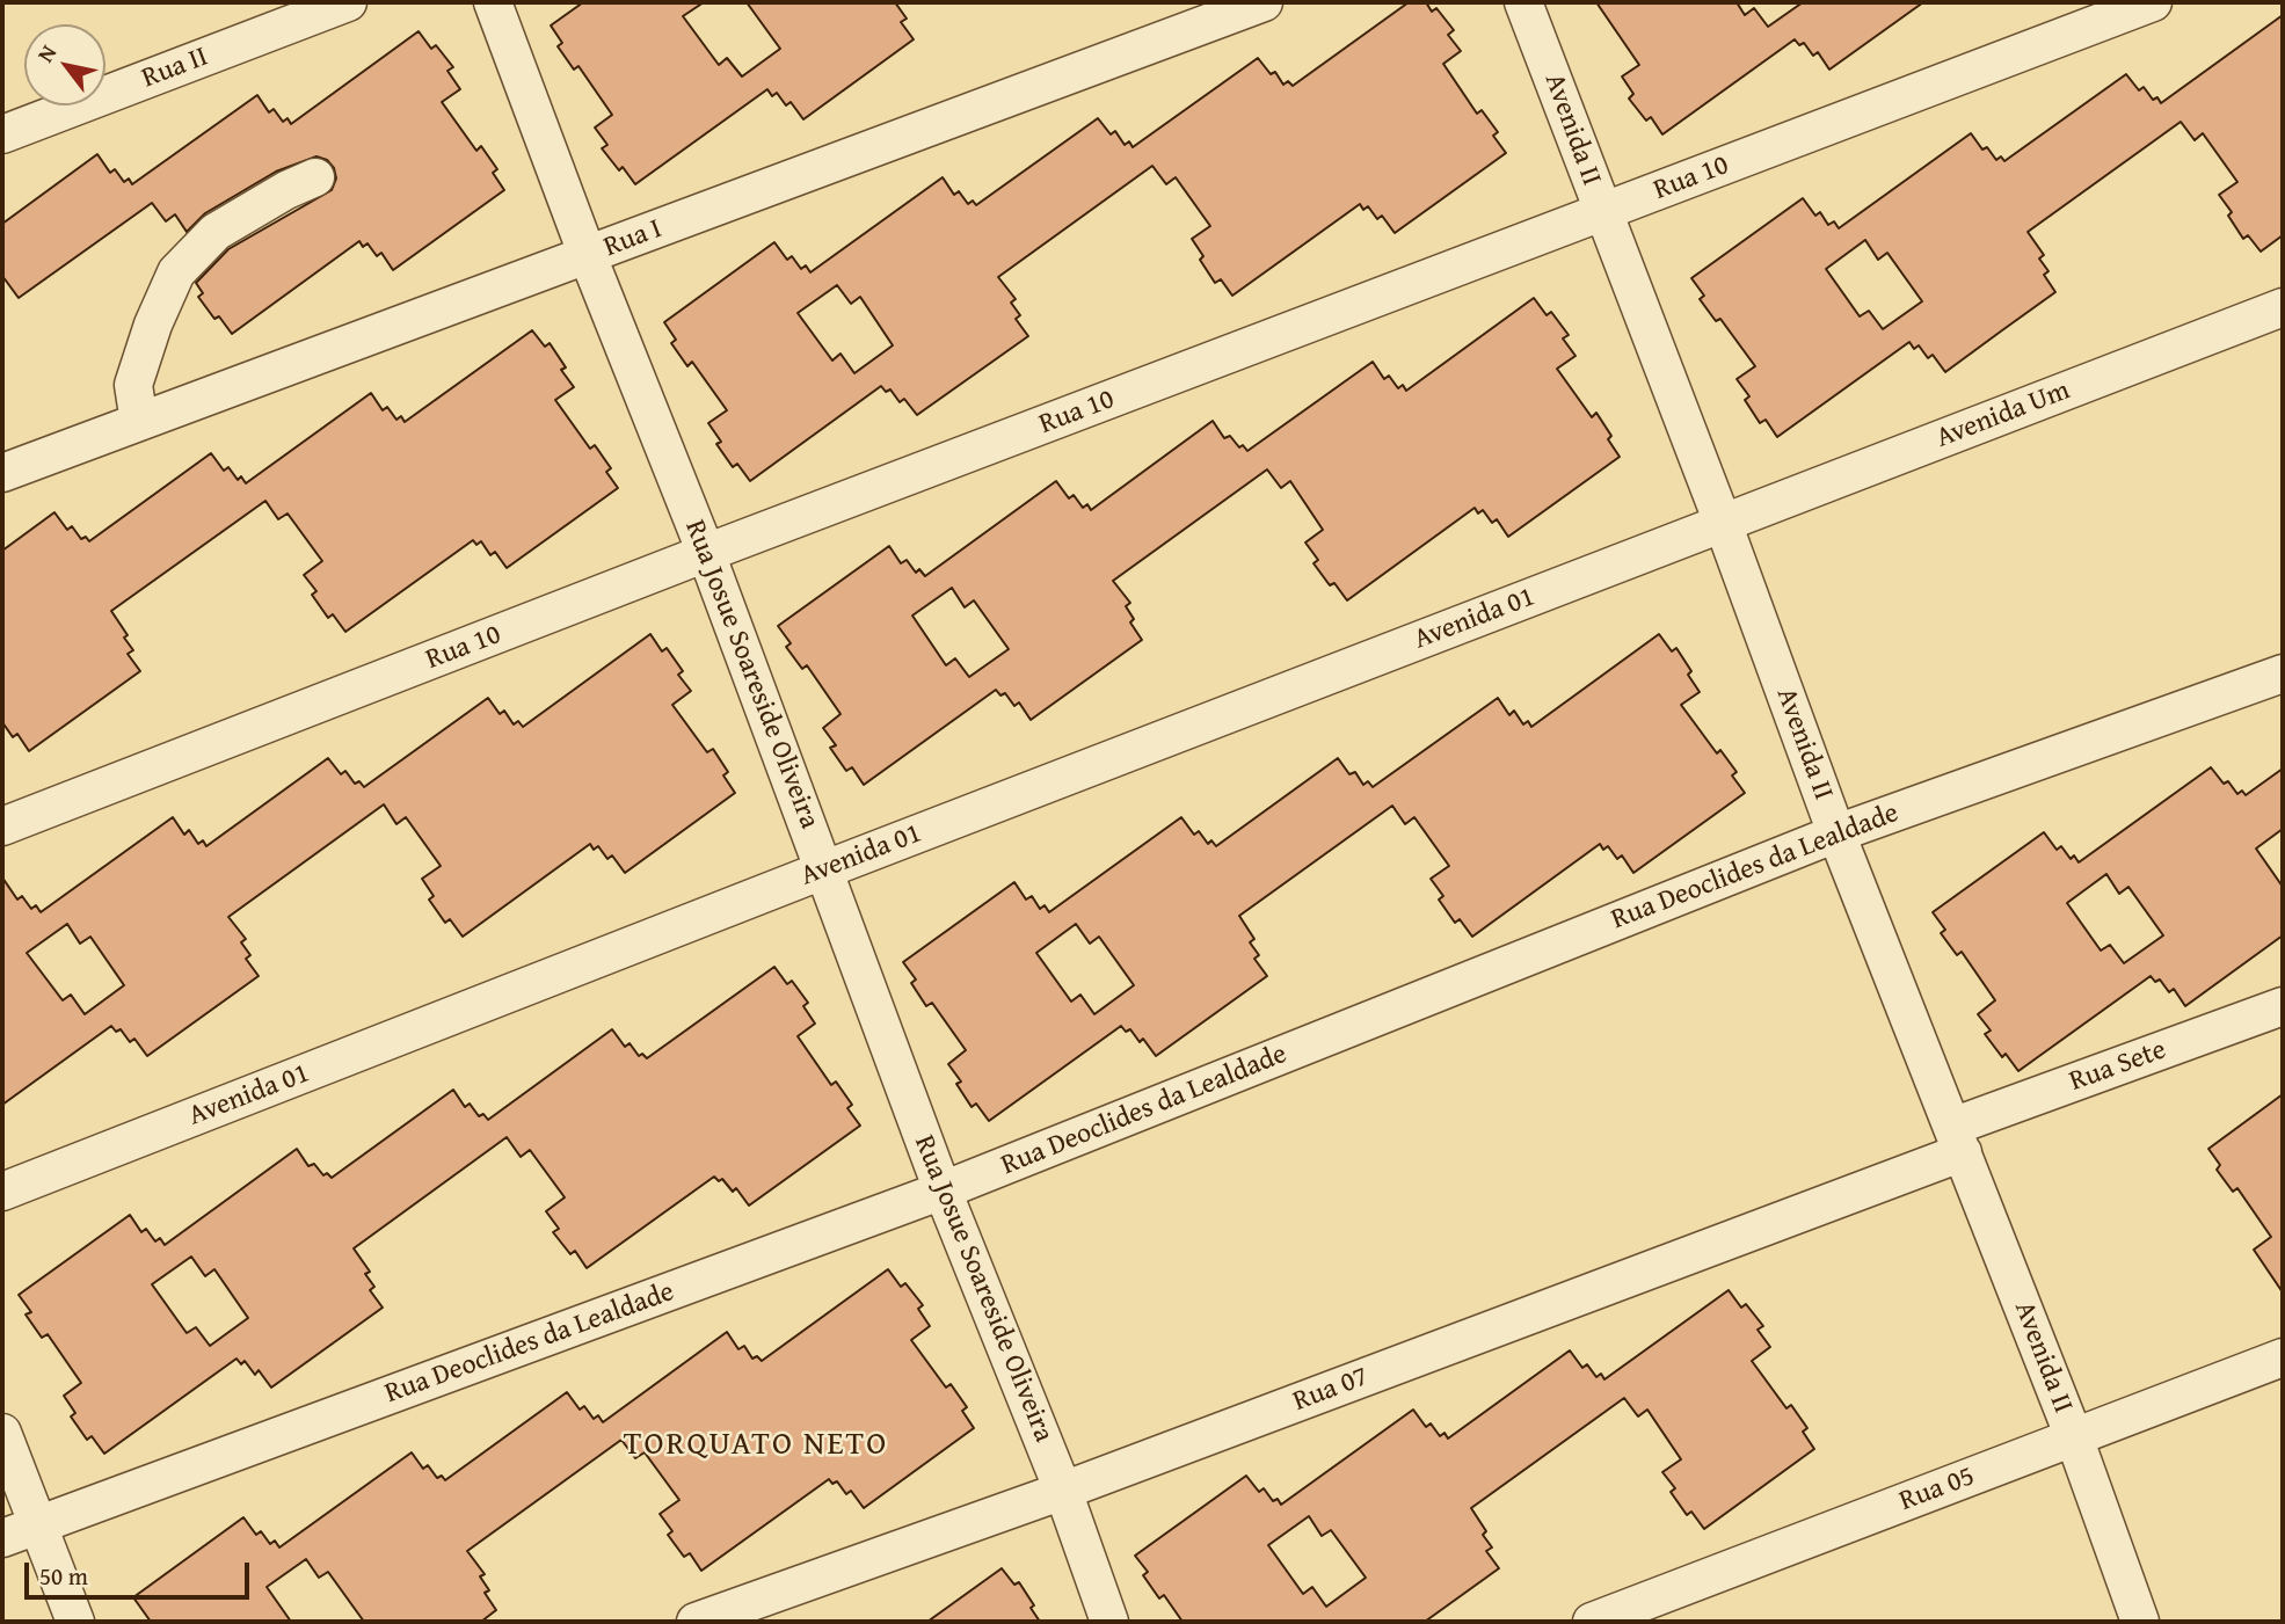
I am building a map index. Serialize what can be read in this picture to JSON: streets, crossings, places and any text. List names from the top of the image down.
{
  "streets": {
    "street": [
      "Rua II",
      "Avenida II",
      "Rua 10",
      "Rua I",
      "Avenida Um",
      "Avenida 01",
      "Rua Josue Soareside Oliveira",
      "Rua Deoclides da Lealdade",
      "Rua Sete",
      "Rua 07",
      "Rua 05"
    ]
  },
  "crossings": [
    ["Avenida II", "Rua 10"],
    ["Avenida II", "Avenida Um"],
    ["Avenida II", "Avenida 01"],
    ["Avenida II", "Rua Deoclides da Lealdade"],
    ["Avenida II", "Rua Sete"],
    ["Avenida II", "Rua 07"],
    ["Avenida II", "Rua 05"],
    ["Rua 10", "Rua Josue Soareside Oliveira"],
    ["Rua I", "Rua Josue Soareside Oliveira"],
    ["Avenida Um", "Avenida 01"],
    ["Avenida 01", "Rua Josue Soareside Oliveira"],
    ["Rua Josue Soareside Oliveira", "Rua Deoclides da Lealdade"],
    ["Rua Josue Soareside Oliveira", "Rua 07"],
    ["Rua Sete", "Rua 07"]
  ],
  "districts": ["TORQUATO NETO"],
  "scale_bar": "50 m",
  "north": "top left"
}
